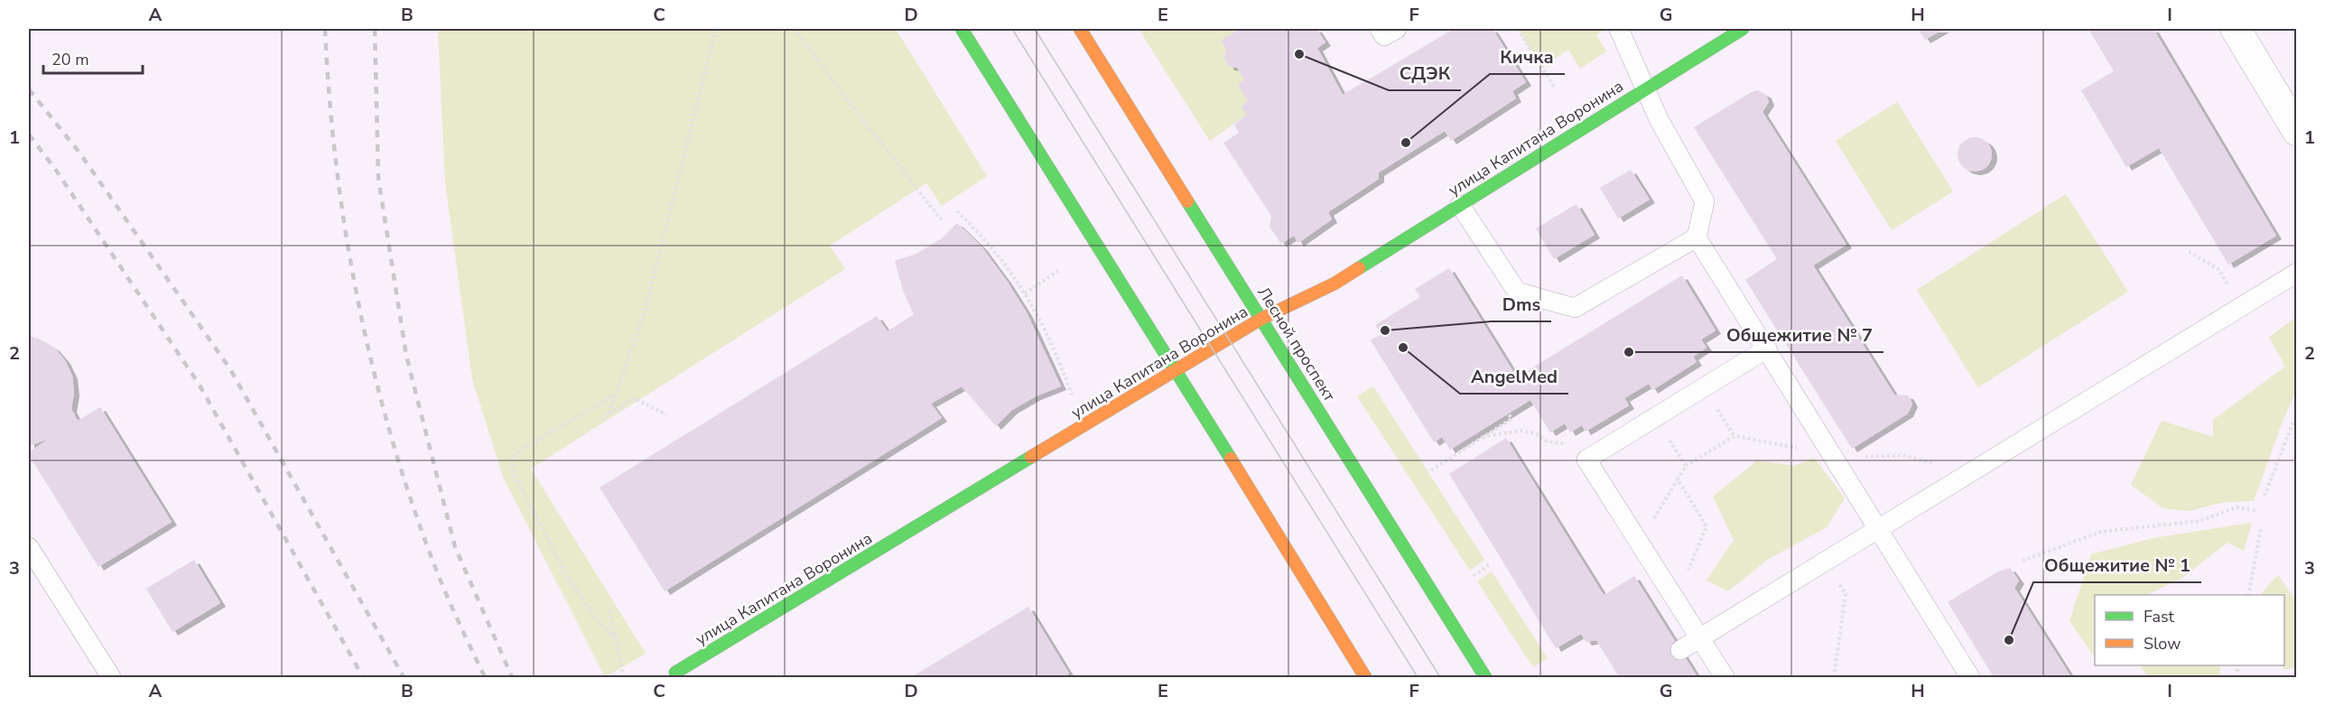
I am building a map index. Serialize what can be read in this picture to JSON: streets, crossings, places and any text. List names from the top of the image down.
{
  "streets": {
    "main road": ["улица Капитана Воронина", "Лесной проспект"]
  },
  "crossings": [
    ["улица Капитана Воронина", "Лесной проспект"]
  ],
  "places": [
    "СДЭК",
    "Кичка",
    "Dms",
    "AngelMed",
    "Общежитие № 7",
    "Общежитие № 1"
  ],
  "legend": ["Fast", "Slow"],
  "scale_bar": "20 m",
  "grid": {
    "columns": [
      "A",
      "B",
      "C",
      "D",
      "E",
      "F",
      "G",
      "H",
      "I"
    ],
    "rows": ["1", "2", "3"]
  }
}
